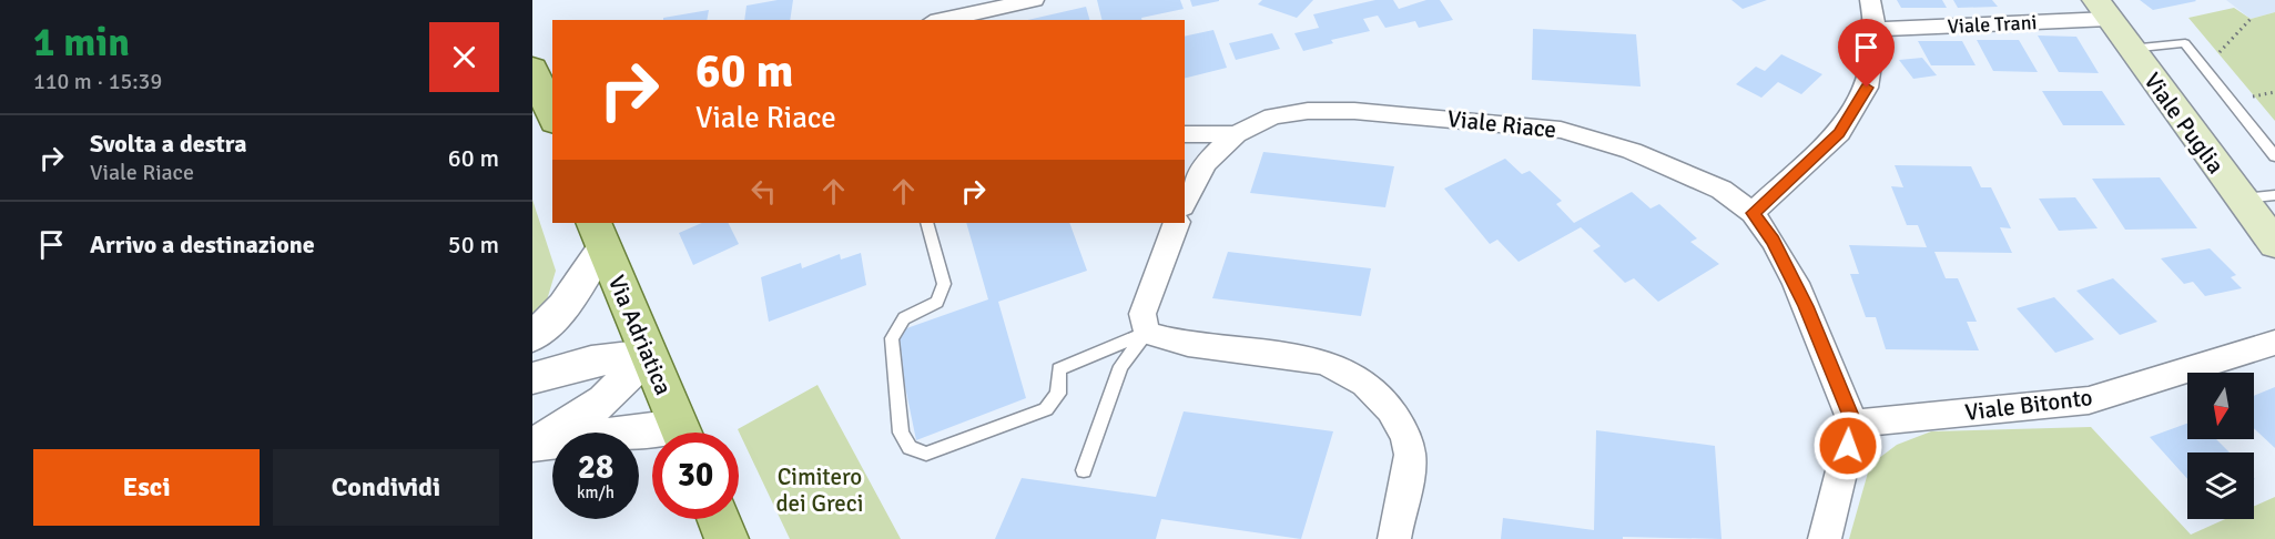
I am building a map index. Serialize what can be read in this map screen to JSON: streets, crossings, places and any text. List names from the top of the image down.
{
  "streets": {
    "main road": ["Viale Puglia", "Via Adriatica"],
    "street": ["Viale Trani", "Viale Riace", "Viale Bitonto"]
  },
  "crossings": [
    ["Viale Trani", "Viale Puglia"],
    ["Viale Riace", "Viale Bitonto"]
  ],
  "parks": ["Cimitero dei Greci"],
  "north": "bottom",
  "page": {
    "heading": ["1 min", "110 m · 15:39"],
    "turn": ["60 m", "Viale Riace"],
    "list": [
      {
        "name": "Svolta a destra",
        "note": "Viale Riace",
        "value": "60 m"
      },
      {
        "name": "Arrivo a destinazione",
        "value": "50 m"
      }
    ],
    "speed": "28 km/h",
    "limit": "30",
    "buttons": ["Esci", "Condividi"]
  }
}
